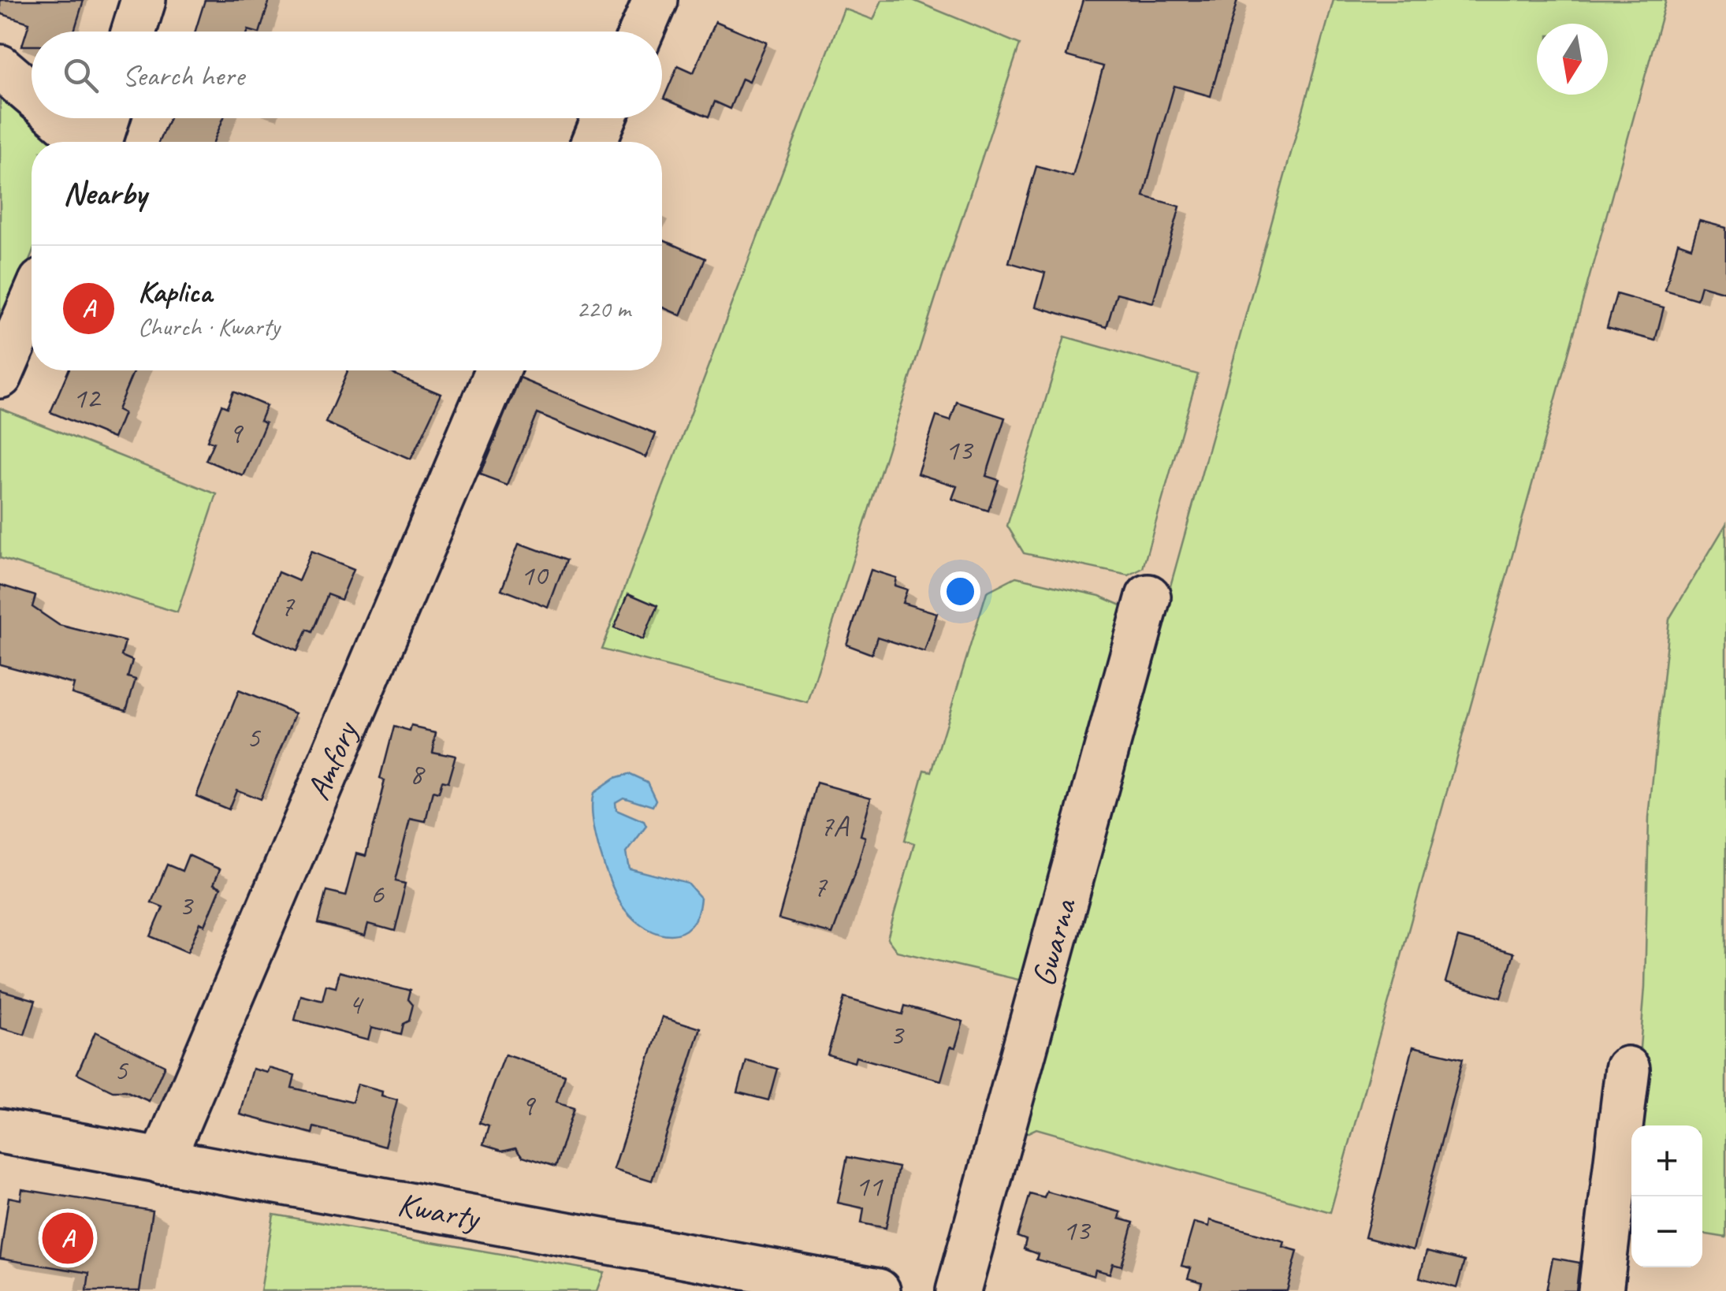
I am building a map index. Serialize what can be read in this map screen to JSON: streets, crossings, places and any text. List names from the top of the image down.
{
  "streets": {
    "street": ["Amfory", "Gwarna", "Kwarty"]
  },
  "crossings": [
    ["Amfory", "Kwarty"]
  ],
  "house_numbers": [
    "12",
    "9",
    "13",
    "10",
    "7",
    "5",
    "8",
    "7A",
    "7",
    "6",
    "3",
    "4",
    "3",
    "5",
    "9",
    "11",
    "13"
  ],
  "north": "bottom",
  "page": {
    "search": "Search here",
    "heading": "Nearby",
    "list": [
      {
        "mark": "A",
        "name": "Kaplica",
        "note": "Church · Kwarty",
        "value": "220 m"
      }
    ],
    "map_buttons": ["+", "−"],
    "pins": "A"
  }
}
